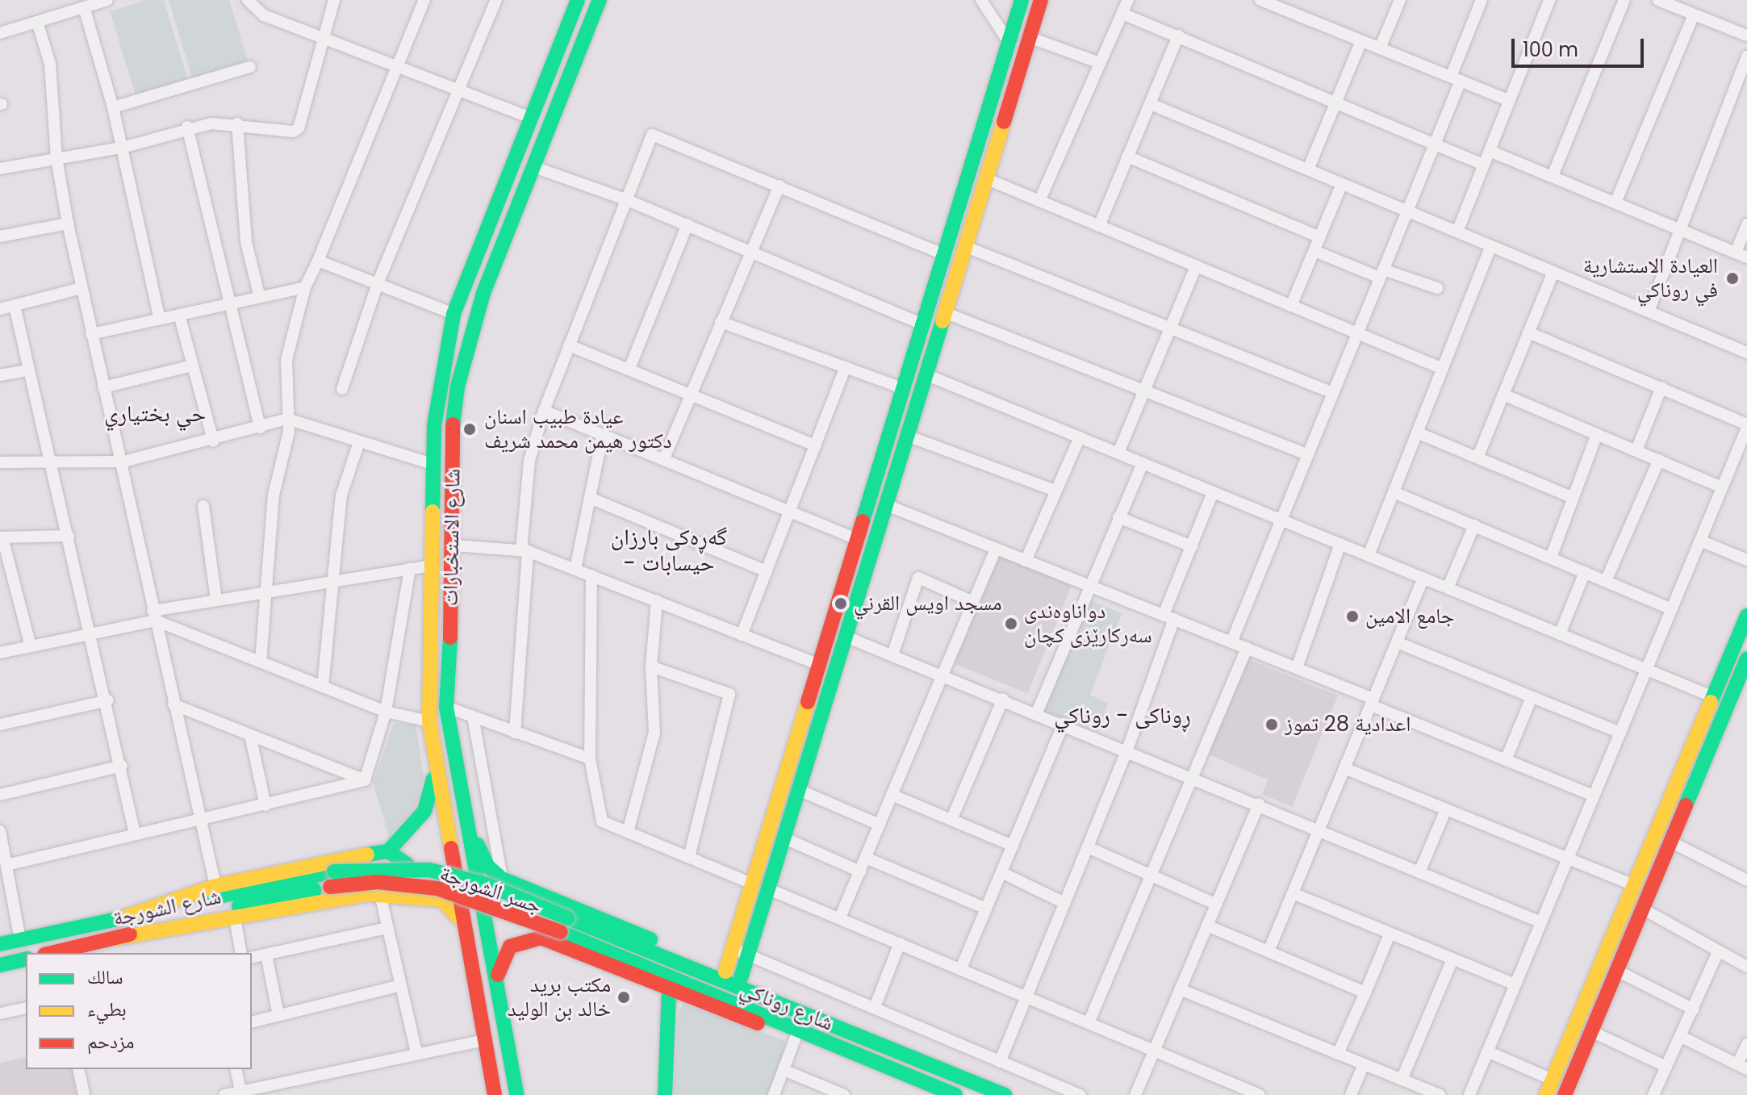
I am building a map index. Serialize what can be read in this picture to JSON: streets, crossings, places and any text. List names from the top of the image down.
{
  "streets": {
    "main road": [
      "شارع الاستخبارات",
      "جسر الشورجة",
      "شارع الشورجة",
      "شارع روناكي"
    ]
  },
  "crossings": [
    ["جسر الشورجة", "شارع الشورجة"],
    ["جسر الشورجة", "شارع روناكي"]
  ],
  "districts": ["حي بختياري", "گەڕەکی بارزان - حیسابات", "ڕوناکی - روناكي"],
  "places": [
    "العيادة الاستشارية في روناكي",
    "عيادة طبيب اسنان دكتور هيمن محمد شريف",
    "مسجد اويس القرني",
    "جامع الامين",
    "دواناوەندى سەركارێزى كچان",
    "اعدادية 28 تموز",
    "مكتب بريد خالد بن الوليد"
  ],
  "legend": ["سالك", "بطيء", "مزدحم"],
  "scale_bar": "100 m"
}
